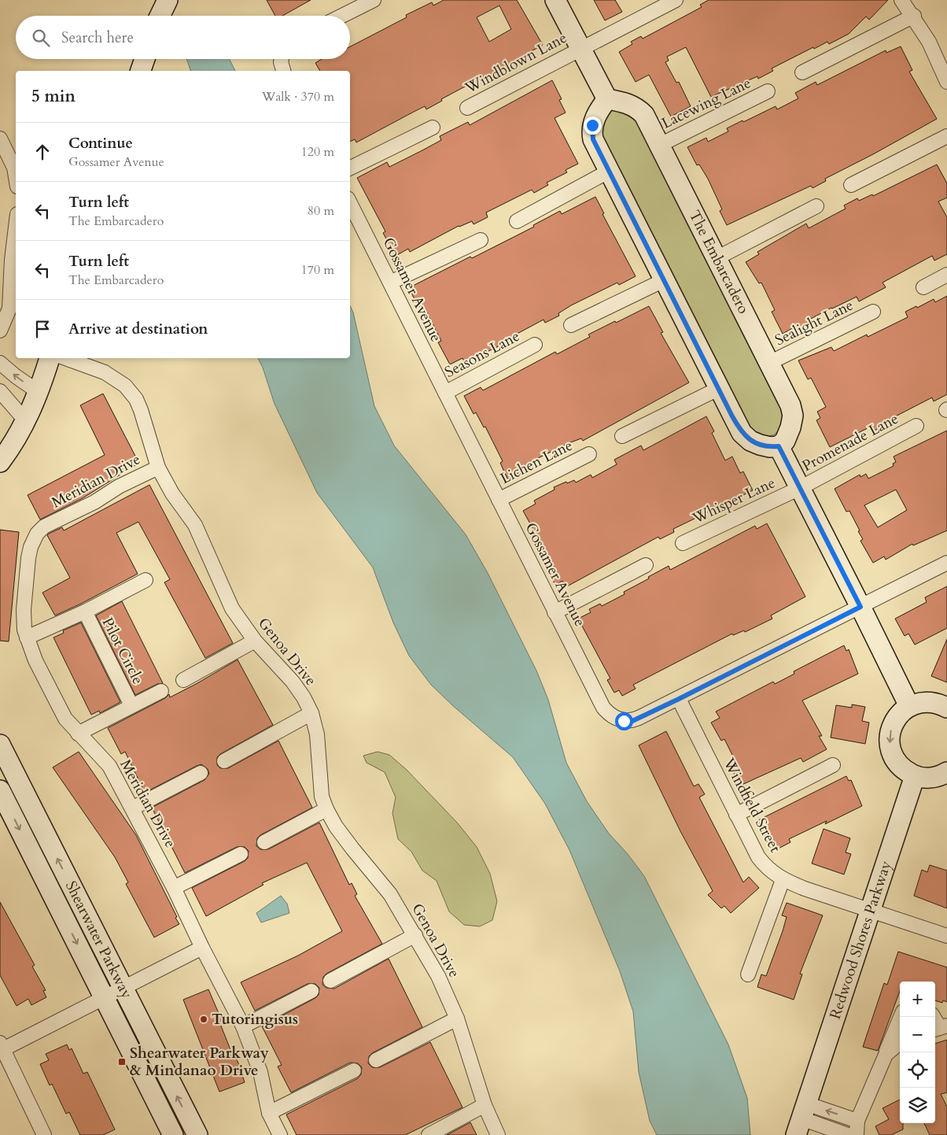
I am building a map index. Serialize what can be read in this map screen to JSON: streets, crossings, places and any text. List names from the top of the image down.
{
  "streets": {
    "street": [
      "Windblown Lane",
      "Lacewing Lane",
      "The Embarcadero",
      "Gossamer Avenue",
      "Sealight Lane",
      "Seasons Lane",
      "Promenade Lane",
      "Lichen Lane",
      "Meridian Drive",
      "Whisper Lane",
      "Pilot Circle",
      "Genoa Drive",
      "Windfield Street",
      "Shearwater Parkway",
      "Redwood Shores Parkway"
    ]
  },
  "crossings": [
    ["Lacewing Lane", "The Embarcadero"],
    ["The Embarcadero", "Sealight Lane"],
    ["Gossamer Avenue", "Seasons Lane"],
    ["Gossamer Avenue", "Lichen Lane"],
    ["Gossamer Avenue", "Windfield Street"],
    ["Promenade Lane", "Whisper Lane"],
    ["Meridian Drive", "Pilot Circle"],
    ["Meridian Drive", "Genoa Drive"],
    ["Windfield Street", "Redwood Shores Parkway"]
  ],
  "places": {
    "other": ["Tutoringisus"],
    "transit": ["Shearwater Parkway & Mindanao Drive"]
  },
  "page": {
    "search": "Search here",
    "heading": ["5 min", "Walk · 370 m"],
    "list": [
      ["Continue", "Gossamer Avenue", "120 m"],
      ["Turn left", "The Embarcadero", "80 m"],
      ["Turn left", "The Embarcadero", "170 m"],
      "Arrive at destination"
    ],
    "map_buttons": ["+", "−"]
  }
}
